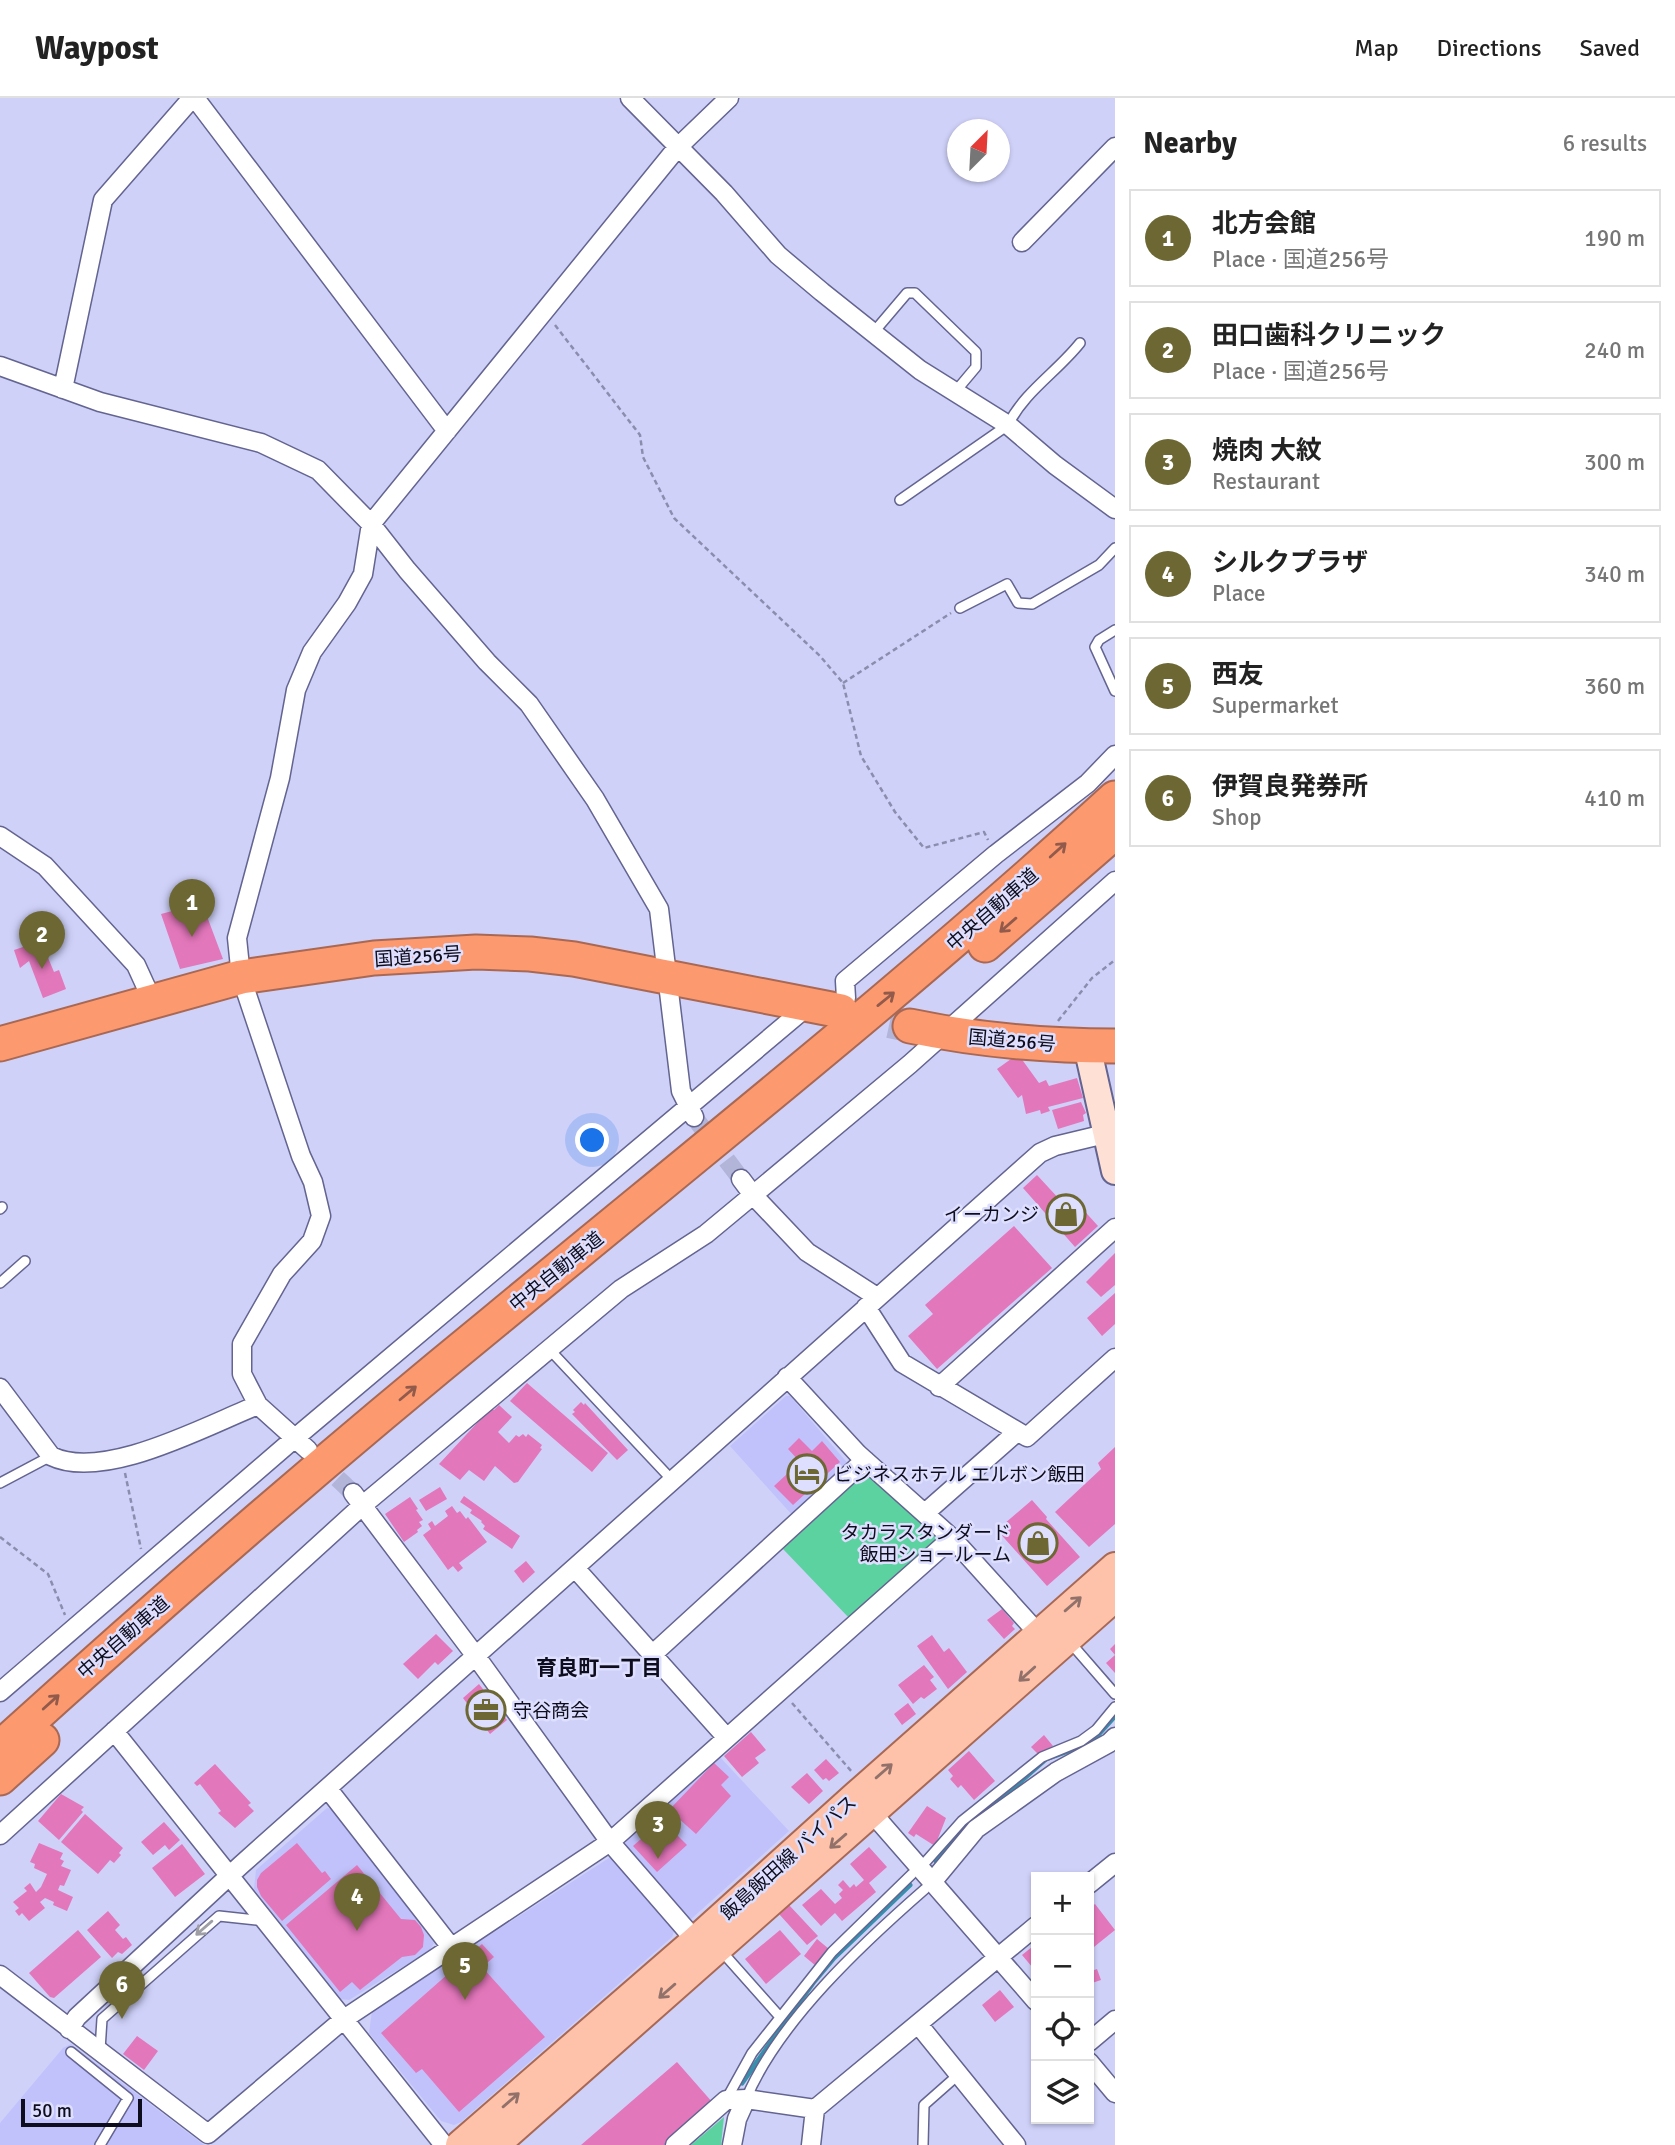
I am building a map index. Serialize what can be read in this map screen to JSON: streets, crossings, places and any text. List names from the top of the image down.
{
  "streets": {
    "highway": ["中央自動車道", "国道256号"],
    "main road": ["飯島飯田線 バイパス"]
  },
  "districts": ["育良町一丁目"],
  "places": {
    "shop": ["イーカンジ", "タカラスタンダード 飯田ショールーム"],
    "hotel": ["ビジネスホテル エルボン飯田"],
    "office": ["守谷商会"]
  },
  "scale_bar": "50 m",
  "north": "top right",
  "page": {
    "header": "Waypost",
    "nav": ["Map", "Directions", "Saved"],
    "heading": ["Nearby", "6 results"],
    "list": [
      {
        "mark": "1",
        "name": "北方会館",
        "note": "Place · 国道256号",
        "value": "190 m"
      },
      {
        "mark": "2",
        "name": "田口歯科クリニック",
        "note": "Place · 国道256号",
        "value": "240 m"
      },
      {
        "mark": "3",
        "name": "焼肉 大紋",
        "note": "Restaurant",
        "value": "300 m"
      },
      {
        "mark": "4",
        "name": "シルクプラザ",
        "note": "Place",
        "value": "340 m"
      },
      {
        "mark": "5",
        "name": "西友",
        "note": "Supermarket",
        "value": "360 m"
      },
      {
        "mark": "6",
        "name": "伊賀良発券所",
        "note": "Shop",
        "value": "410 m"
      }
    ],
    "pins": [
      "1",
      "2",
      "3",
      "4",
      "5",
      "6"
    ],
    "map_buttons": ["+", "−"],
    "scale": "50 m"
  }
}
